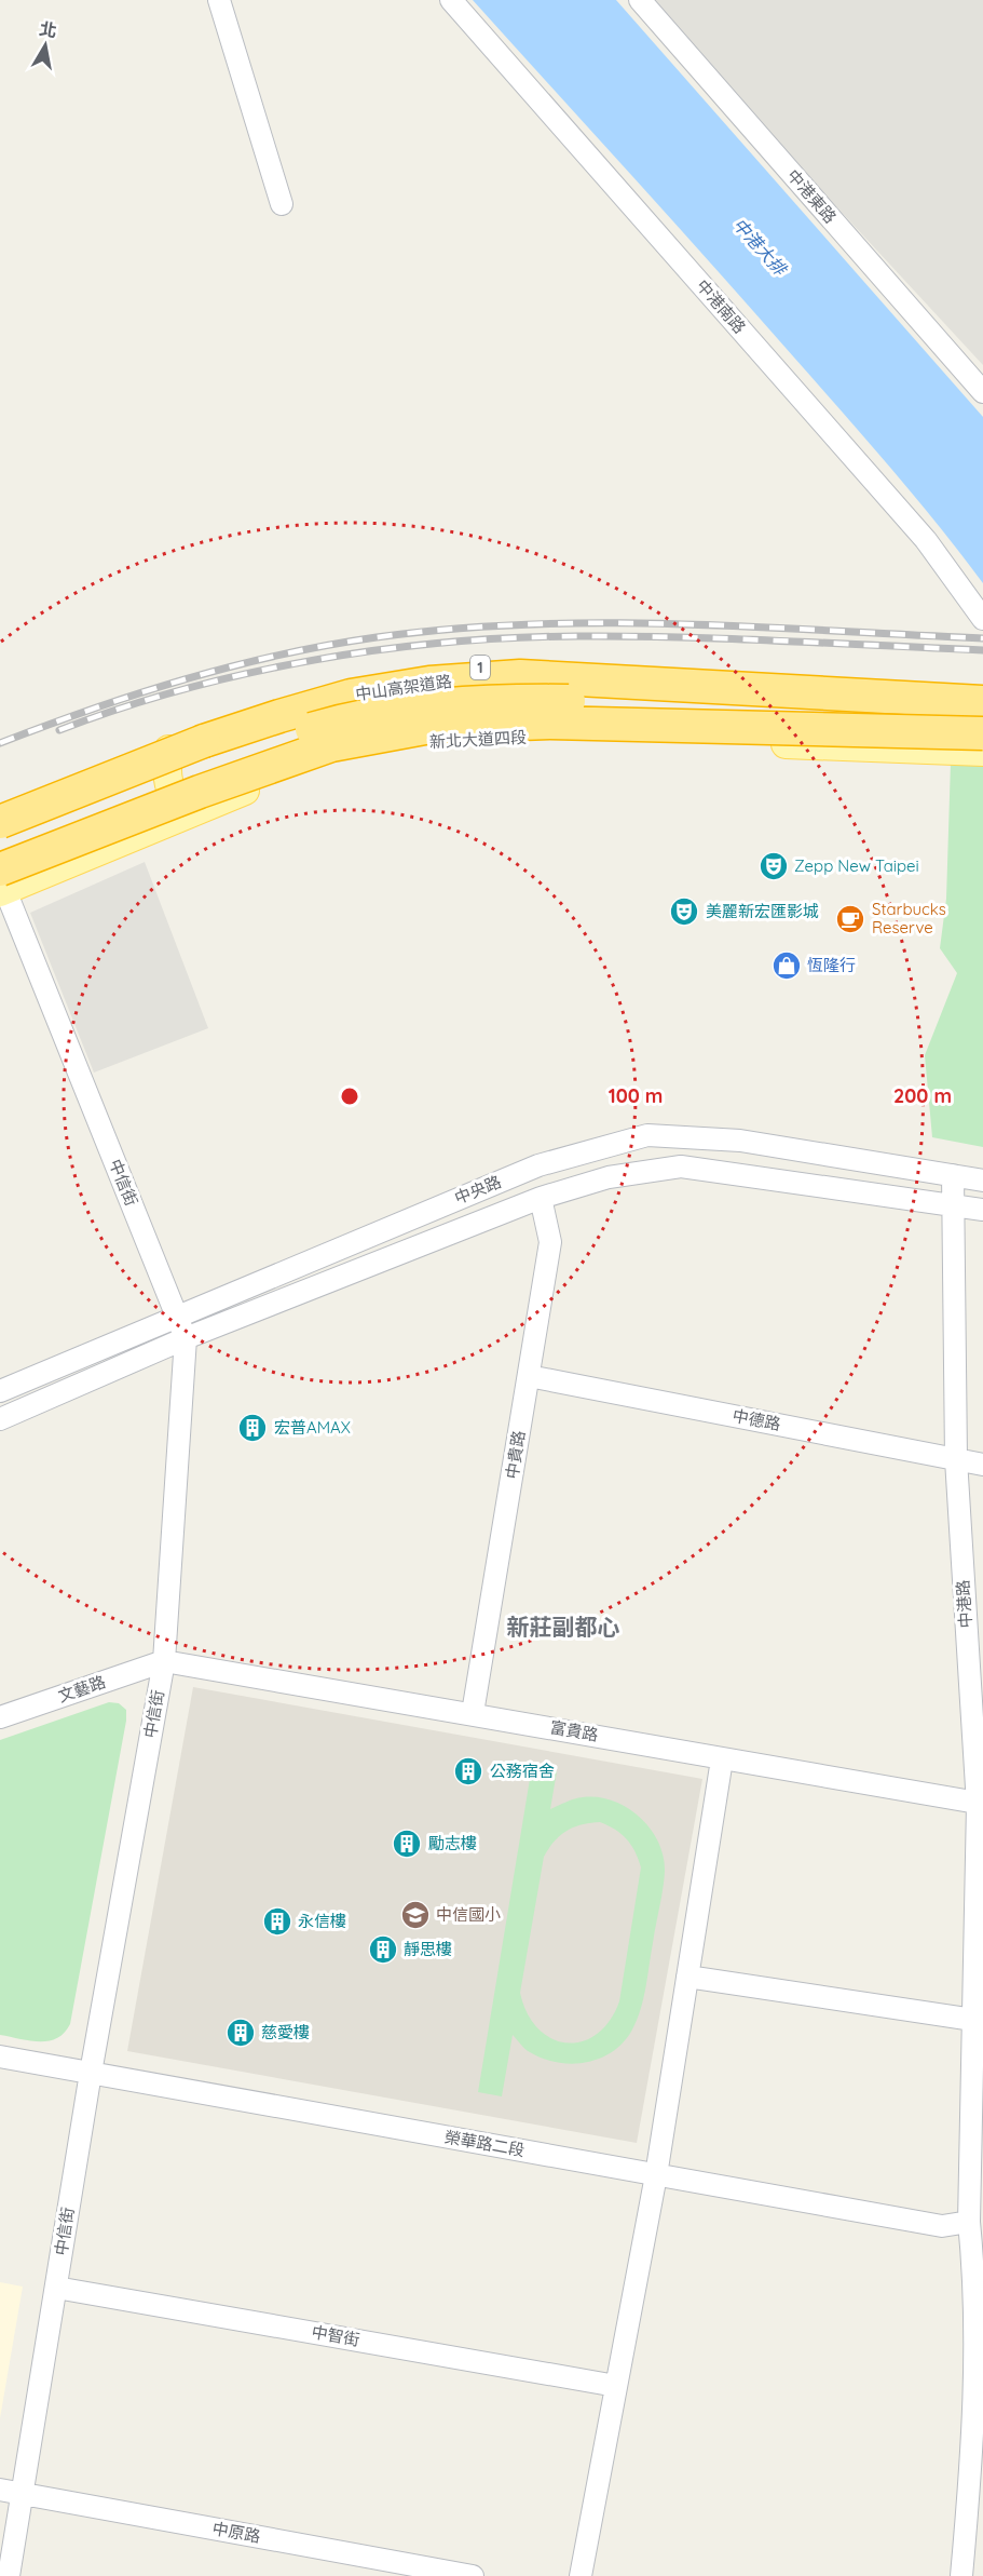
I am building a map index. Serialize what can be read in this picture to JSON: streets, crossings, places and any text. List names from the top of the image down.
{
  "streets": {
    "highway": ["1", "中山高架道路"],
    "main road": ["新北大道四段"],
    "street": [
      "中港東路",
      "中港南路",
      "中信街",
      "中央路",
      "中德路",
      "中貴路",
      "中港路",
      "文藝路",
      "富貴路",
      "榮華路二段",
      "中智街",
      "中原路"
    ]
  },
  "crossings": [
    ["1", "中山高架道路"],
    ["新北大道四段", "中信街"],
    ["中信街", "中央路"],
    ["中信街", "文藝路"],
    ["中信街", "富貴路"],
    ["中信街", "榮華路二段"],
    ["中信街", "中智街"],
    ["中信街", "中原路"],
    ["中央路", "中貴路"],
    ["中央路", "中港路"],
    ["中德路", "中貴路"],
    ["中德路", "中港路"],
    ["中貴路", "富貴路"],
    ["中港路", "富貴路"],
    ["中港路", "榮華路二段"],
    ["文藝路", "富貴路"]
  ],
  "districts": ["新莊副都心"],
  "water": ["中港大排"],
  "places": {
    "theatre": ["Zepp New Taipei", "美麗新宏匯影城"],
    "cafe": ["Starbucks Reserve"],
    "shop": ["恆隆行"],
    "building": [
      "宏普AMAX",
      "公務宿舍",
      "勵志樓",
      "永信樓",
      "靜思樓",
      "慈愛樓"
    ],
    "school or university": ["中信國小"]
  },
  "north": "top",
  "rings": ["100 m", "200 m"]
}
